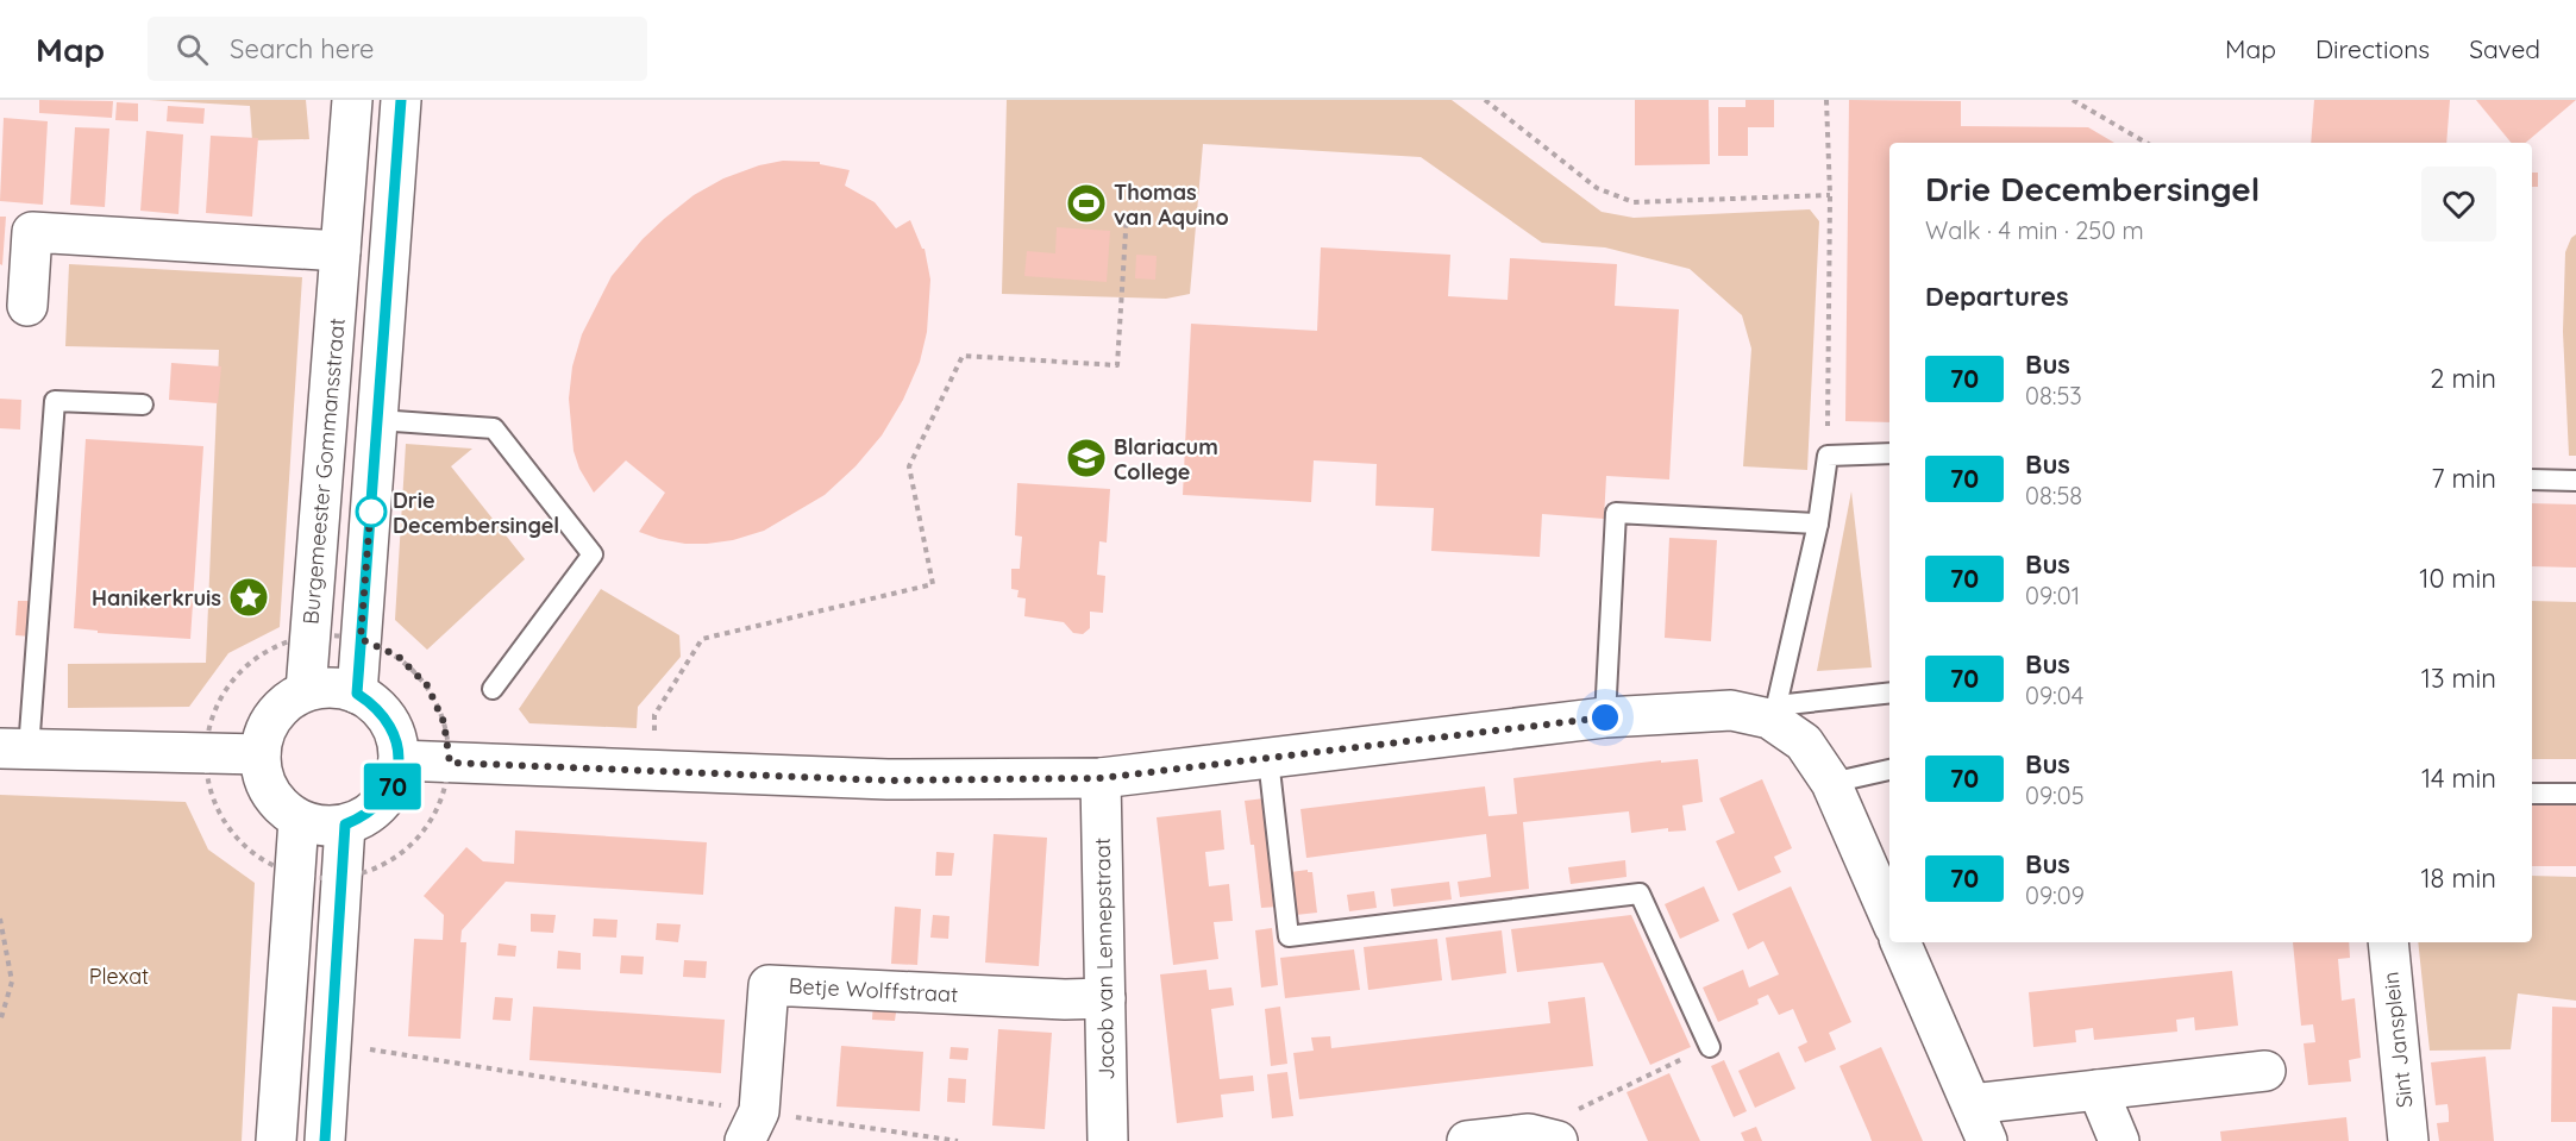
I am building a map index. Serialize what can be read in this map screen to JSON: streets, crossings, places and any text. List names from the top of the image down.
{
  "streets": {
    "street": [
      "Burgemeester Gommansstraat",
      "Jacob van Lennepstraat",
      "Betje Wolffstraat",
      "Sint Jansplein"
    ]
  },
  "crossings": [
    ["Jacob van Lennepstraat", "Betje Wolffstraat"]
  ],
  "parks": ["Plexat"],
  "places": {
    "sports": ["Thomas van Aquino"],
    "school or university": ["Blariacum College"],
    "other": ["Drie Decembersingel"],
    "place": ["Hanikerkruis"]
  },
  "lines": ["bus line 70"],
  "page": {
    "header": "Map",
    "search": "Search here",
    "nav": ["Map", "Directions", "Saved"],
    "on_map": "70",
    "heading": [
      ["Drie Decembersingel", "Walk · 4 min · 250 m"],
      "Departures"
    ],
    "list": [
      {
        "mark": "70",
        "name": "Bus",
        "note": "08:53",
        "value": "2 min"
      },
      {
        "mark": "70",
        "name": "Bus",
        "note": "08:58",
        "value": "7 min"
      },
      {
        "mark": "70",
        "name": "Bus",
        "note": "09:01",
        "value": "10 min"
      },
      {
        "mark": "70",
        "name": "Bus",
        "note": "09:04",
        "value": "13 min"
      },
      {
        "mark": "70",
        "name": "Bus",
        "note": "09:05",
        "value": "14 min"
      },
      {
        "mark": "70",
        "name": "Bus",
        "note": "09:09",
        "value": "18 min"
      }
    ]
  }
}
